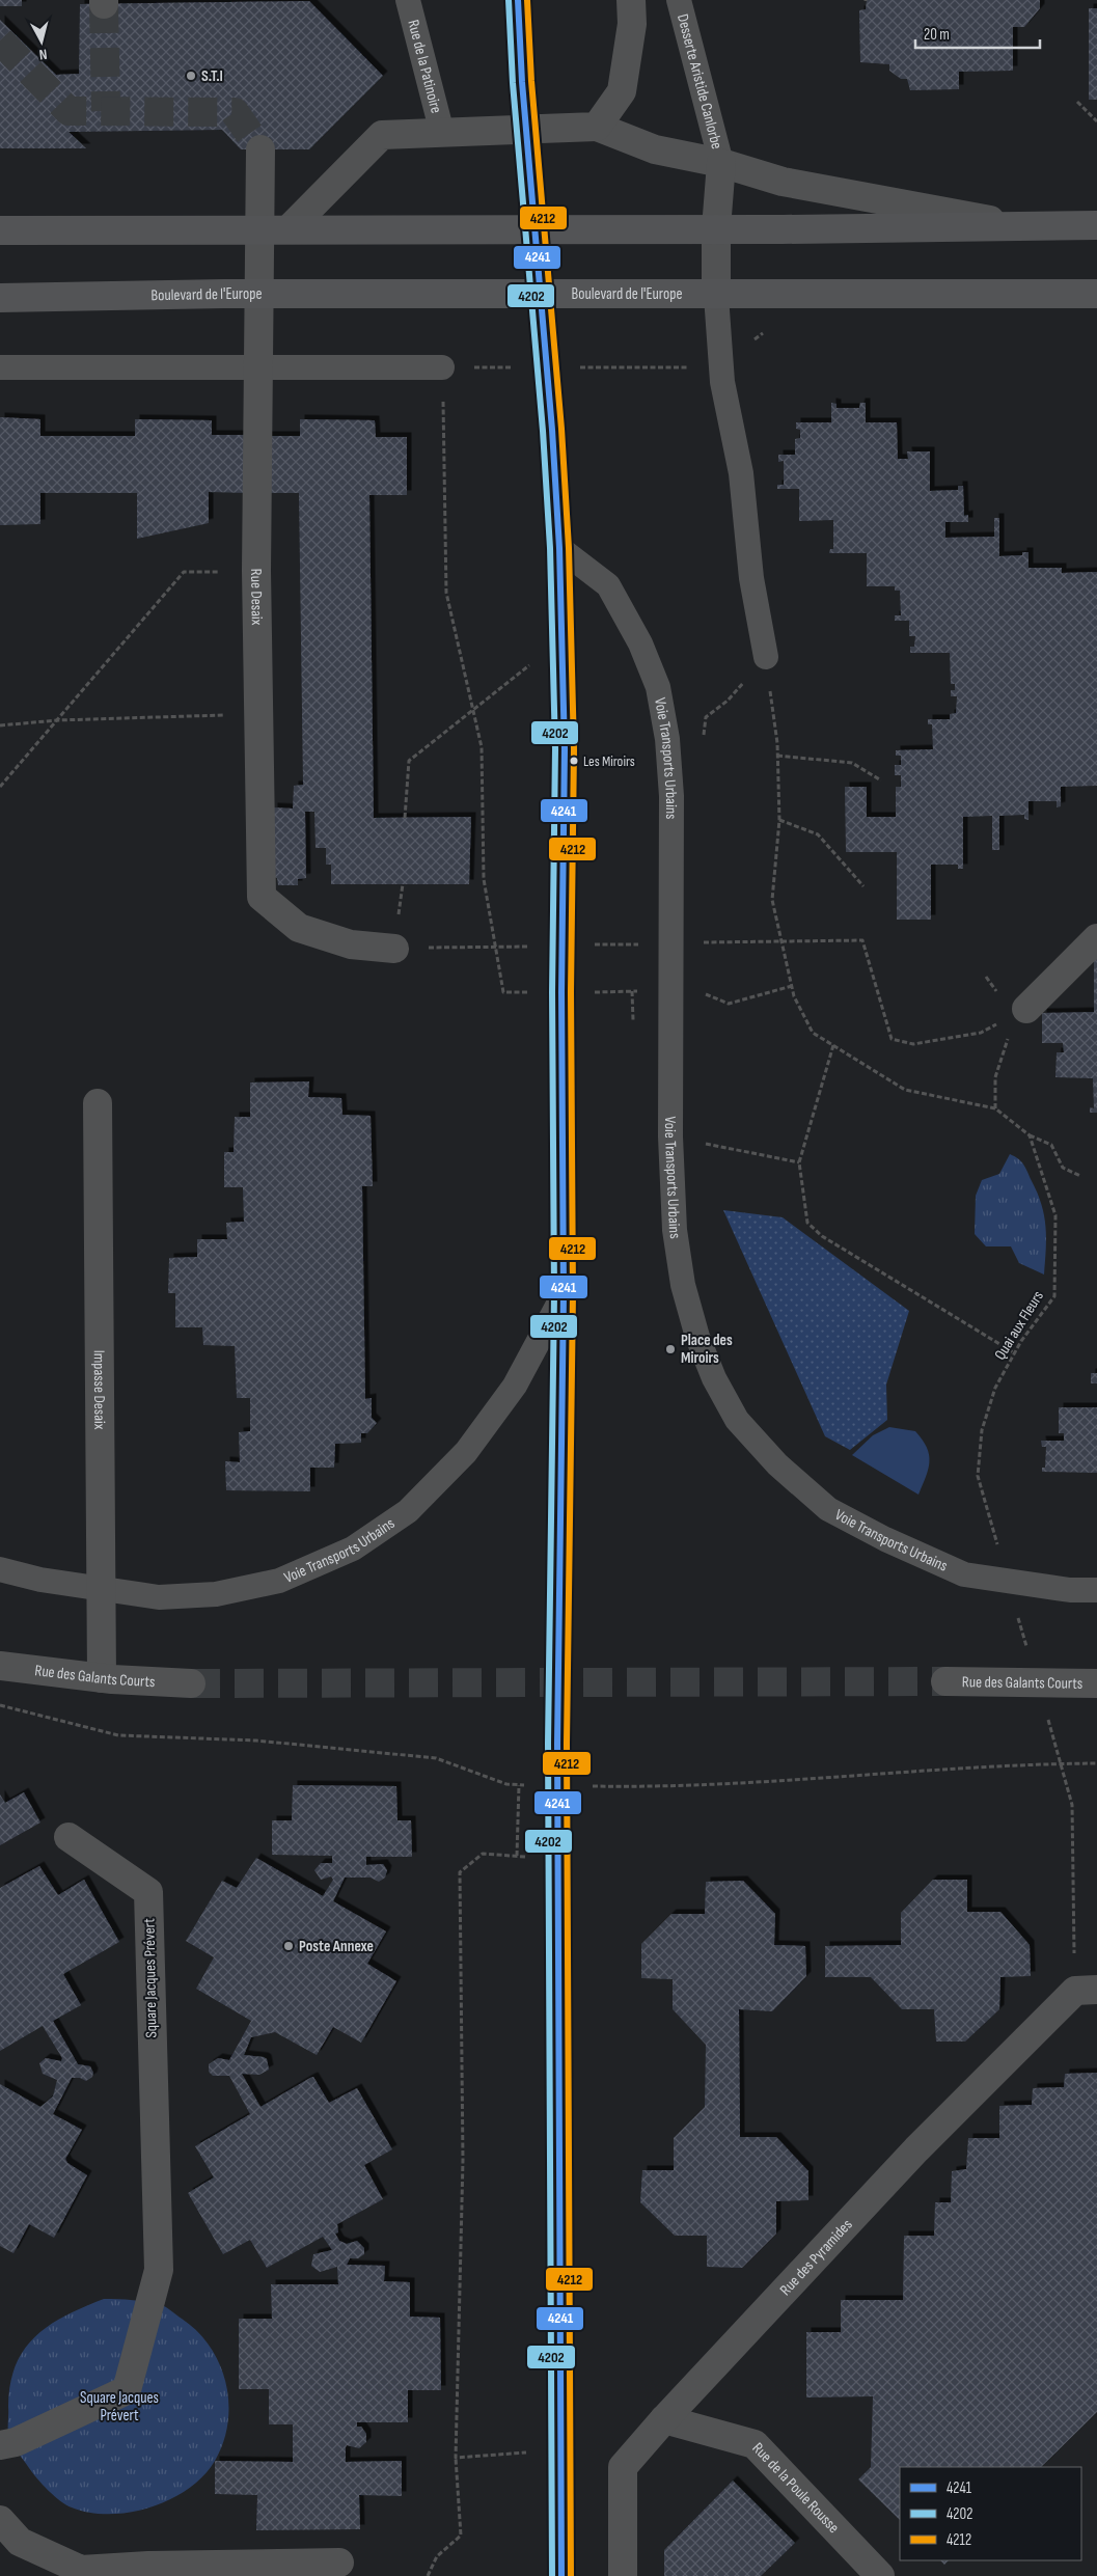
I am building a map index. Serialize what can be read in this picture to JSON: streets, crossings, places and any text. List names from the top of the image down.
{
  "streets": {
    "main road": ["Boulevard de l'Europe"],
    "street": [
      "Rue Desaix",
      "Impasse Desaix",
      "Rue des Galants Courts",
      "Square Jacques Prévert",
      "Rue des Pyramides",
      "Rue de la Poule Rousse"
    ],
    "lane": ["Rue de la Patinoire", "Desserte Aristide Canlorbe", "Voie Transports Urbains"],
    "path": ["Quai aux Fleurs"]
  },
  "crossings": [
    ["Impasse Desaix", "Rue des Galants Courts"],
    ["Rue des Pyramides", "Rue de la Poule Rousse"]
  ],
  "parks": ["Square Jacques Prévert"],
  "places": [
    "S.T.I",
    "Les Miroirs",
    "Place des Miroirs",
    "Poste Annexe"
  ],
  "lines": ["transit line 4241", "transit line 4202", "transit line 4212"],
  "legend": ["4241", "4202", "4212"],
  "scale_bar": "20 m",
  "north": "bottom"
}
